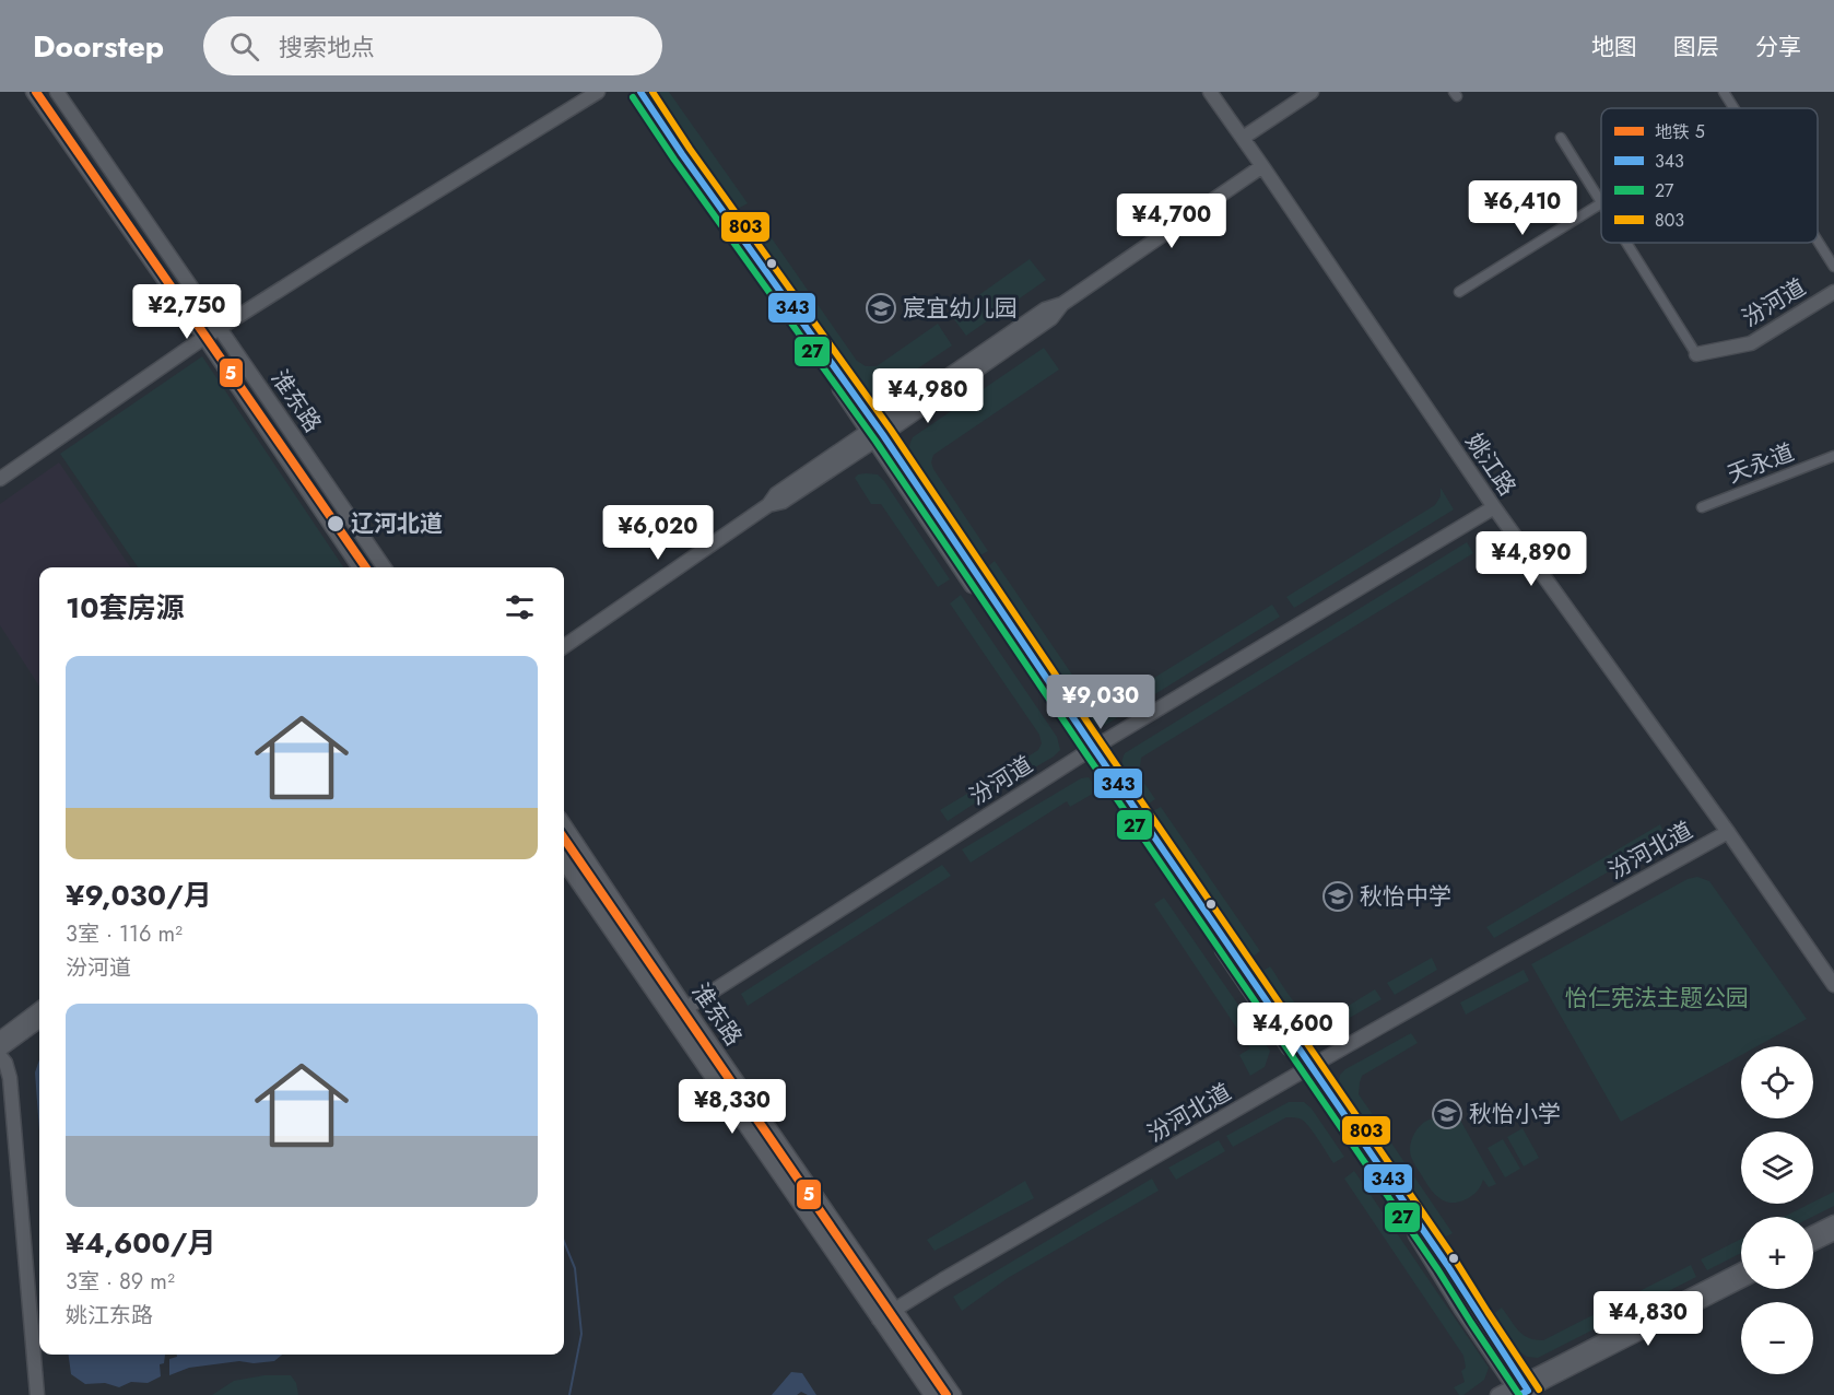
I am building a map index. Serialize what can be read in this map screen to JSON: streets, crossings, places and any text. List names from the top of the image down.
{
  "streets": {
    "main road": [
      "汾河道",
      "淮东路",
      "姚江路",
      "汾河北道"
    ],
    "street": ["天永道"]
  },
  "crossings": [
    ["汾河道", "淮东路"],
    ["汾河道", "姚江路"],
    ["淮东路", "汾河北道"],
    ["姚江路", "汾河北道"]
  ],
  "parks": ["怡仁宪法主题公园"],
  "places": {
    "school or university": ["宸宜幼儿园", "秋怡中学", "秋怡小学"],
    "other": ["辽河北道"]
  },
  "lines": [
    "metro line 5",
    "transit line 343",
    "transit line 803",
    "transit line 27"
  ],
  "legend": [
    "地铁 5",
    "343",
    "27",
    "803"
  ],
  "page": {
    "header": "Doorstep",
    "search": "搜索地点",
    "nav": ["地图", "图层", "分享"],
    "price": [
      "¥6,410",
      "¥4,700",
      "¥2,750",
      "¥4,980",
      "¥6,020",
      "¥4,890",
      "¥9,030",
      "¥4,600",
      "¥8,330",
      "¥4,830"
    ],
    "heading": "10套房源",
    "list": [
      {
        "name": "¥9,030/月",
        "note": "3室 · 116 m² · 汾河道"
      },
      {
        "name": "¥4,600/月",
        "note": "3室 · 89 m² · 姚江东路"
      }
    ],
    "map_buttons": ["+", "−"]
  }
}
